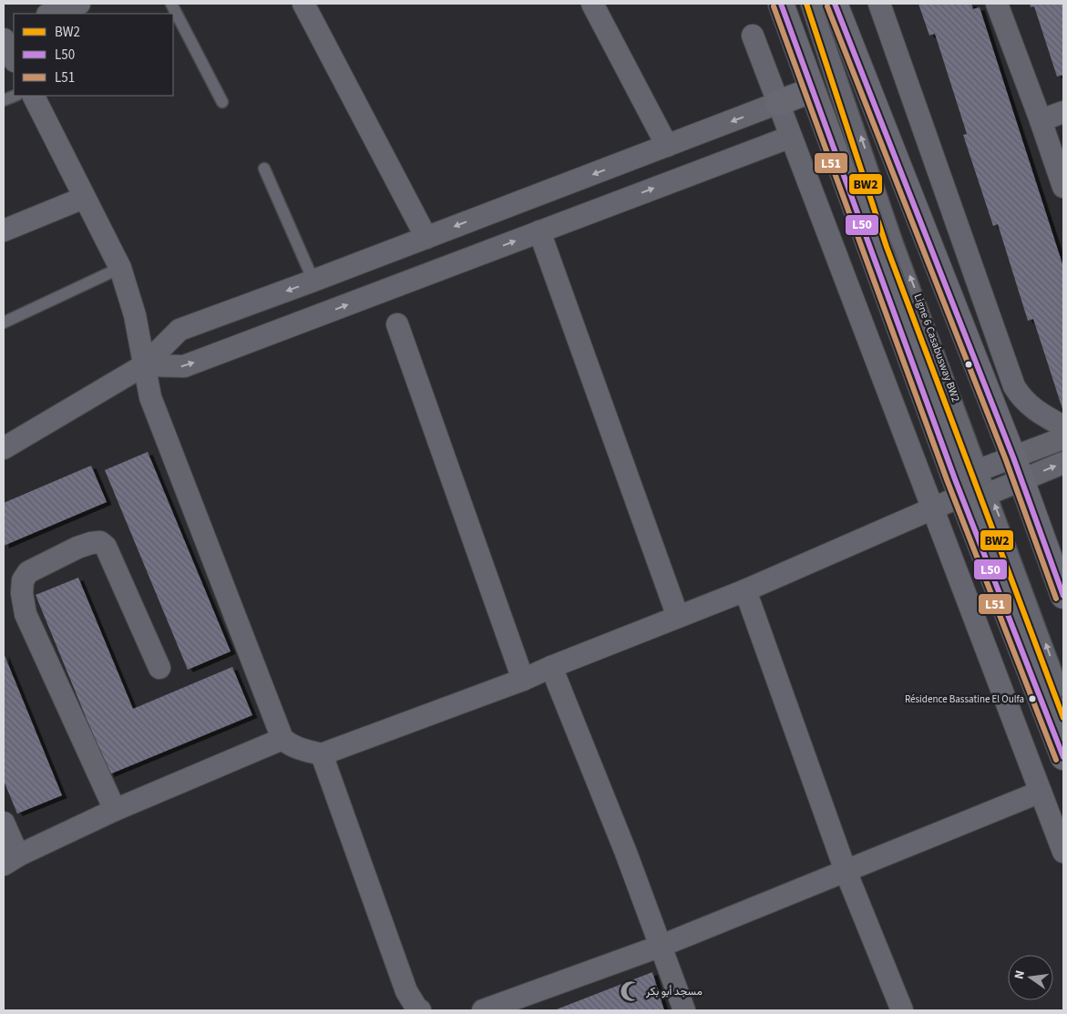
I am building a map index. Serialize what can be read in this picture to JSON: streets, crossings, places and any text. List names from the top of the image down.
{
  "streets": {
    "lane": ["Ligne 6 Casabusway BW2"]
  },
  "places": {
    "other": ["Résidence Bassatine El Oulfa"],
    "mosque": ["مسجد أبو بكر"]
  },
  "lines": ["transit line BW2", "transit line L50", "transit line L51"],
  "legend": ["BW2", "L50", "L51"],
  "north": "left"
}
